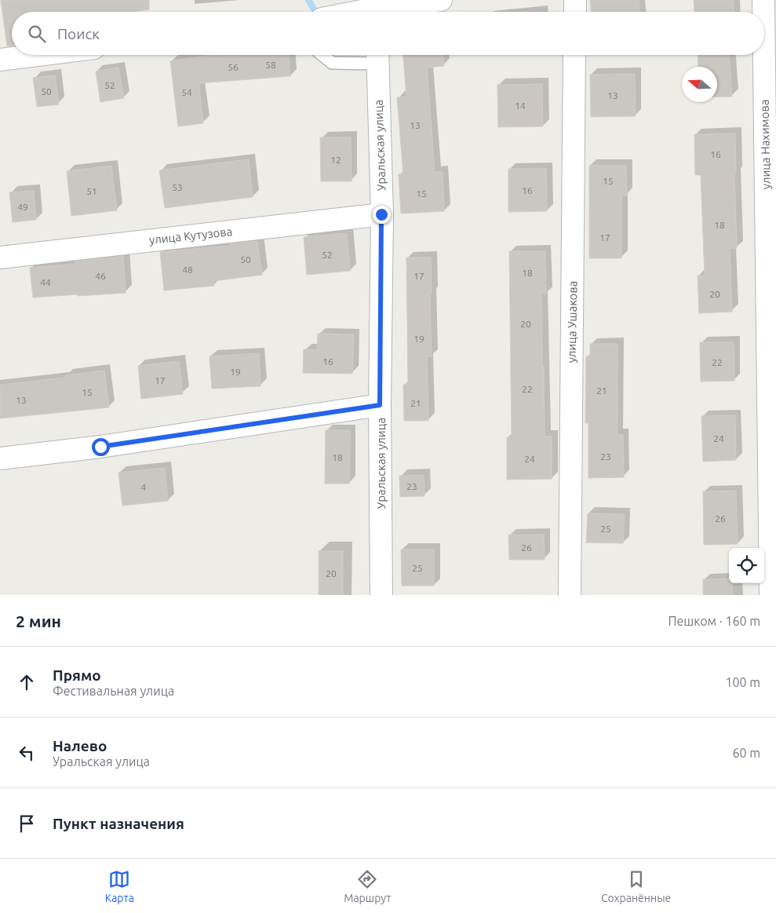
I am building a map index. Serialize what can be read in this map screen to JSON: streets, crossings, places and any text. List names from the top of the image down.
{
  "streets": {
    "street": [
      "улица Нахимова",
      "Уральская улица",
      "улица Кутузова",
      "улица Ушакова"
    ]
  },
  "crossings": [
    ["Уральская улица", "улица Кутузова"]
  ],
  "house_numbers": [
    "58",
    "56",
    "52",
    "50",
    "54",
    "13",
    "14",
    "13",
    "16",
    "12",
    "15",
    "53",
    "16",
    "51",
    "15",
    "49",
    "18",
    "17",
    "52",
    "50",
    "48",
    "18",
    "46",
    "17",
    "44",
    "20",
    "20",
    "19",
    "16",
    "22",
    "19",
    "17",
    "22",
    "21",
    "15",
    "13",
    "21",
    "24",
    "23",
    "18",
    "24",
    "23",
    "4",
    "26",
    "25",
    "26",
    "25",
    "20"
  ],
  "north": "left",
  "page": {
    "search": "Поиск",
    "heading": ["2 мин", "Пешком · 160 m"],
    "list": [
      ["Прямо", "Фестивальная улица", "100 m"],
      ["Налево", "Уральская улица", "60 m"],
      "Пункт назначения"
    ],
    "nav": ["Карта", "Маршрут", "Сохранённые"]
  }
}
